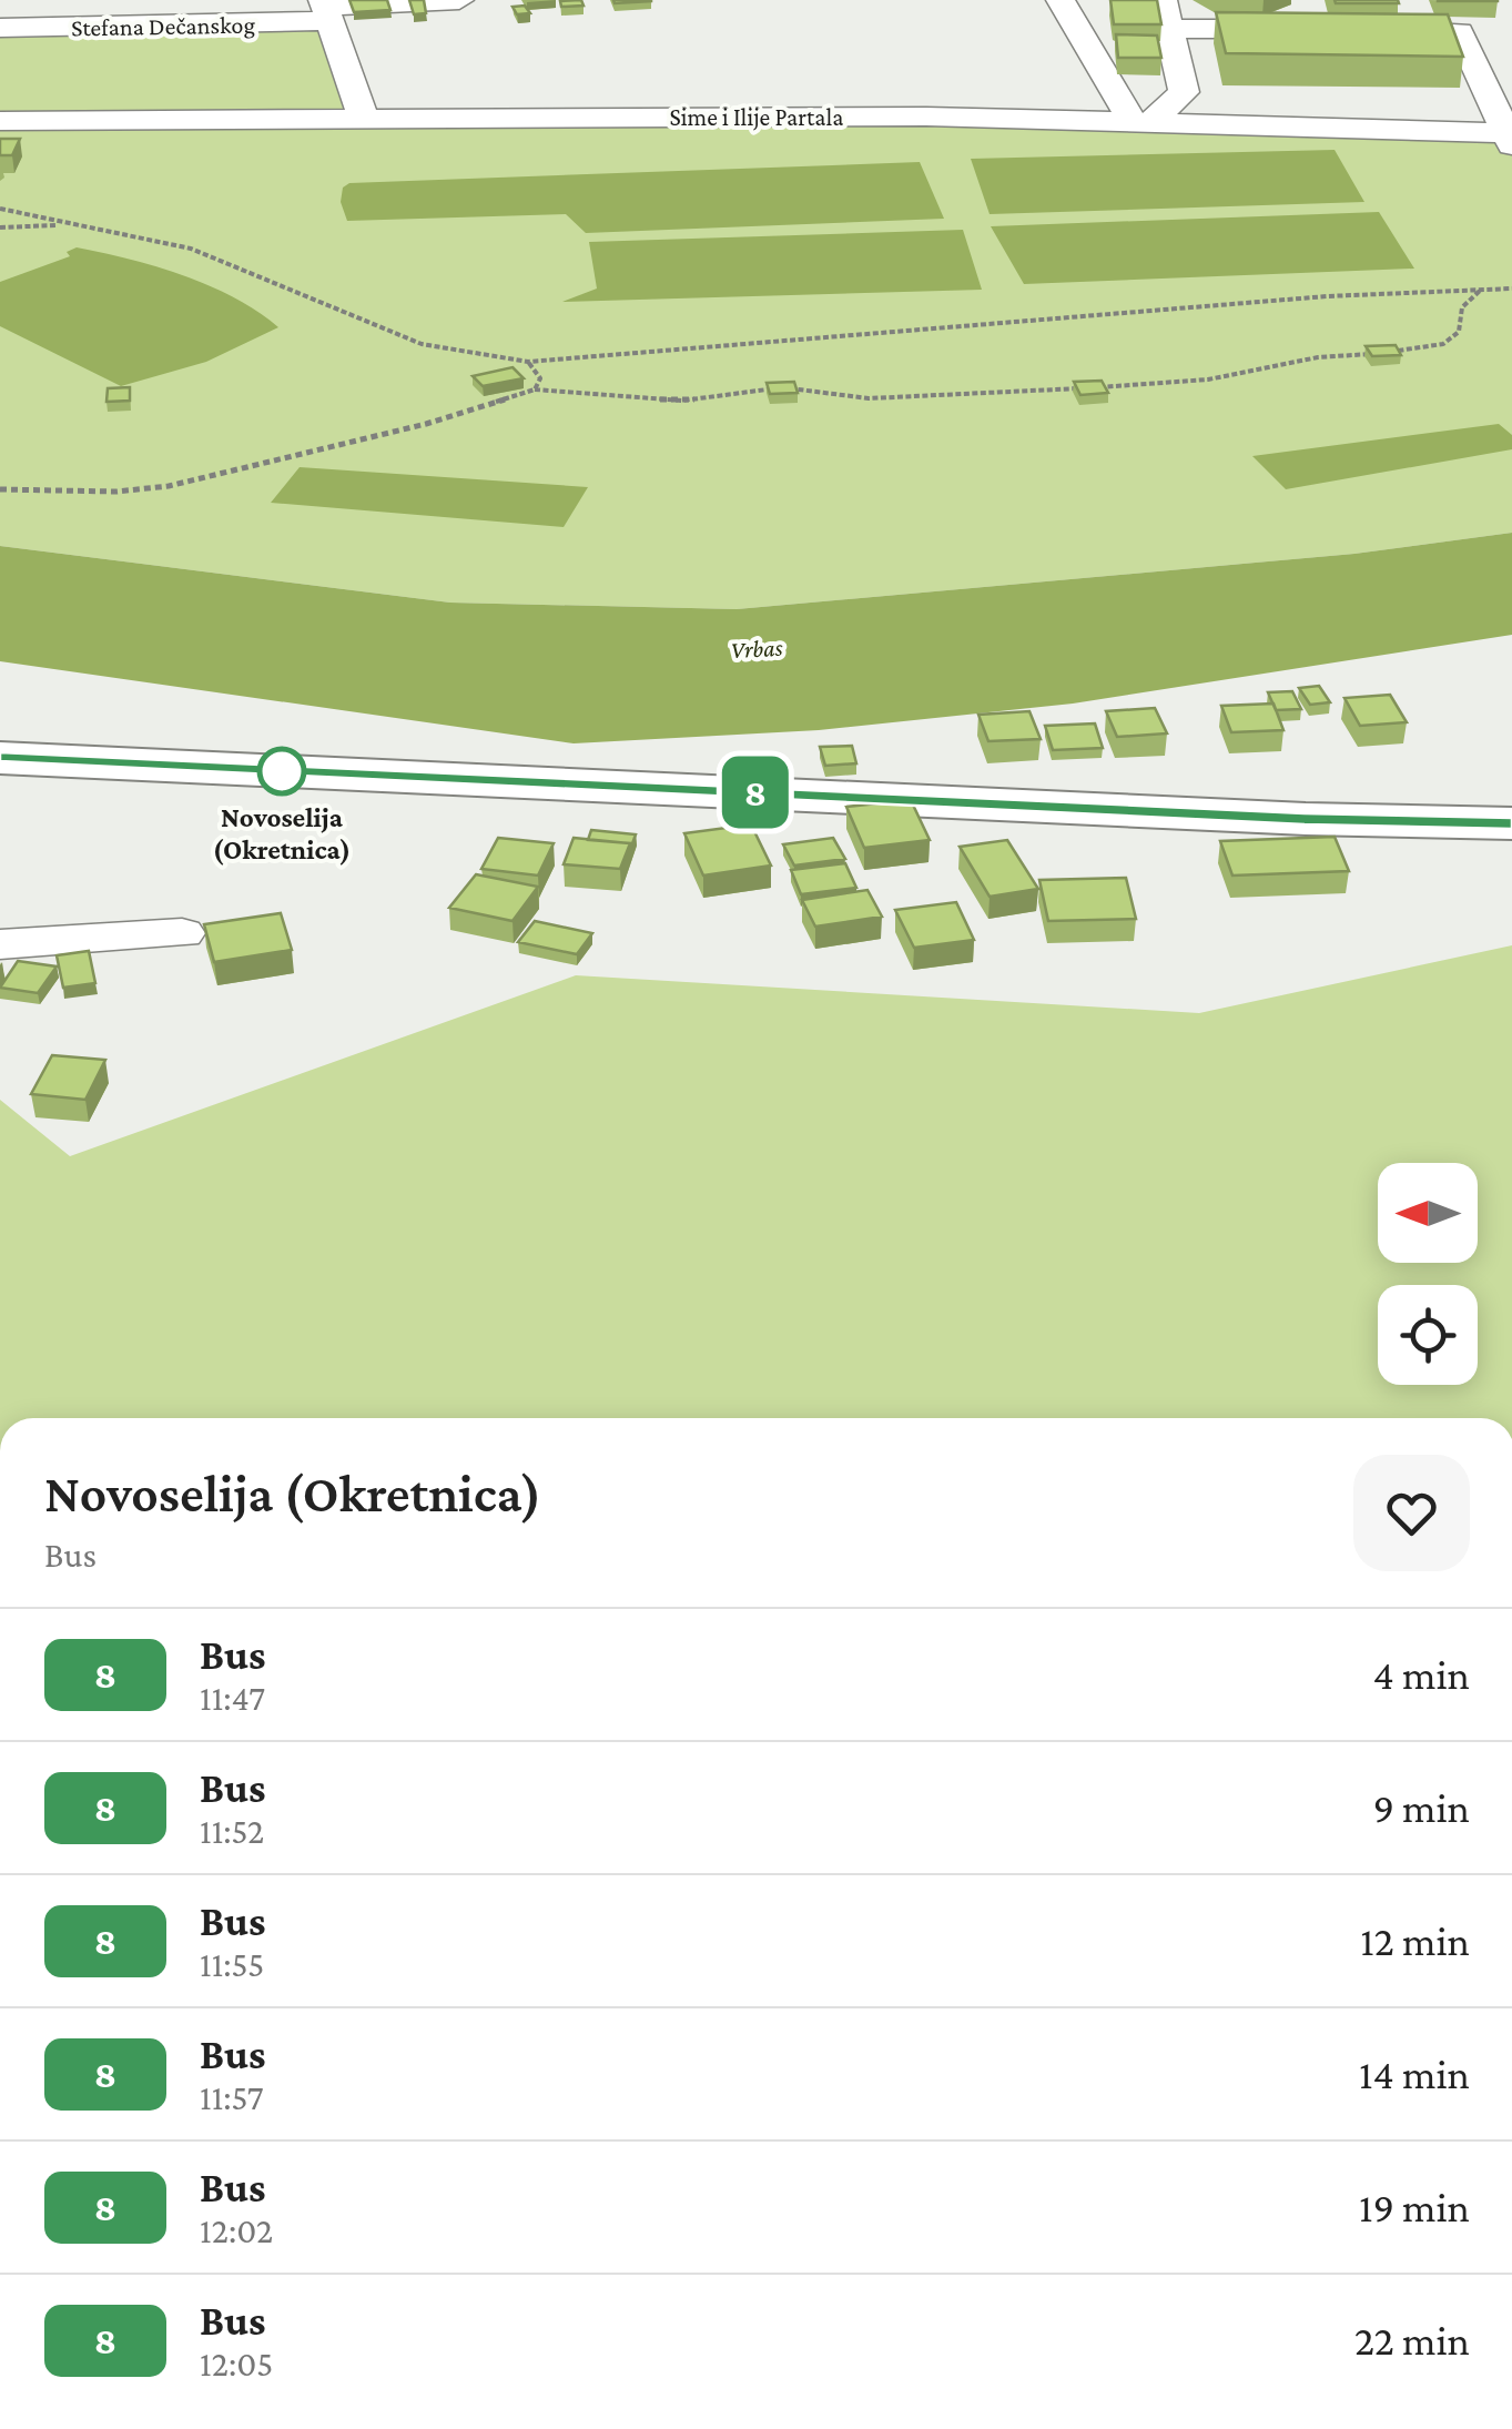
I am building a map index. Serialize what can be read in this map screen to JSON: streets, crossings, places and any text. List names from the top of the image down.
{
  "streets": {
    "street": ["Stefana Dečanskog", "Sime i Ilije Partala"]
  },
  "water": ["Vrbas"],
  "places": ["Novoselija (Okretnica)"],
  "lines": ["bus line 8"],
  "north": "left",
  "page": {
    "on_map": "8",
    "heading": ["Novoselija (Okretnica)", "Bus"],
    "list": [
      {
        "mark": "8",
        "name": "Bus",
        "note": "11:47",
        "value": "4 min"
      },
      {
        "mark": "8",
        "name": "Bus",
        "note": "11:52",
        "value": "9 min"
      },
      {
        "mark": "8",
        "name": "Bus",
        "note": "11:55",
        "value": "12 min"
      },
      {
        "mark": "8",
        "name": "Bus",
        "note": "11:57",
        "value": "14 min"
      },
      {
        "mark": "8",
        "name": "Bus",
        "note": "12:02",
        "value": "19 min"
      },
      {
        "mark": "8",
        "name": "Bus",
        "note": "12:05",
        "value": "22 min"
      }
    ]
  }
}
